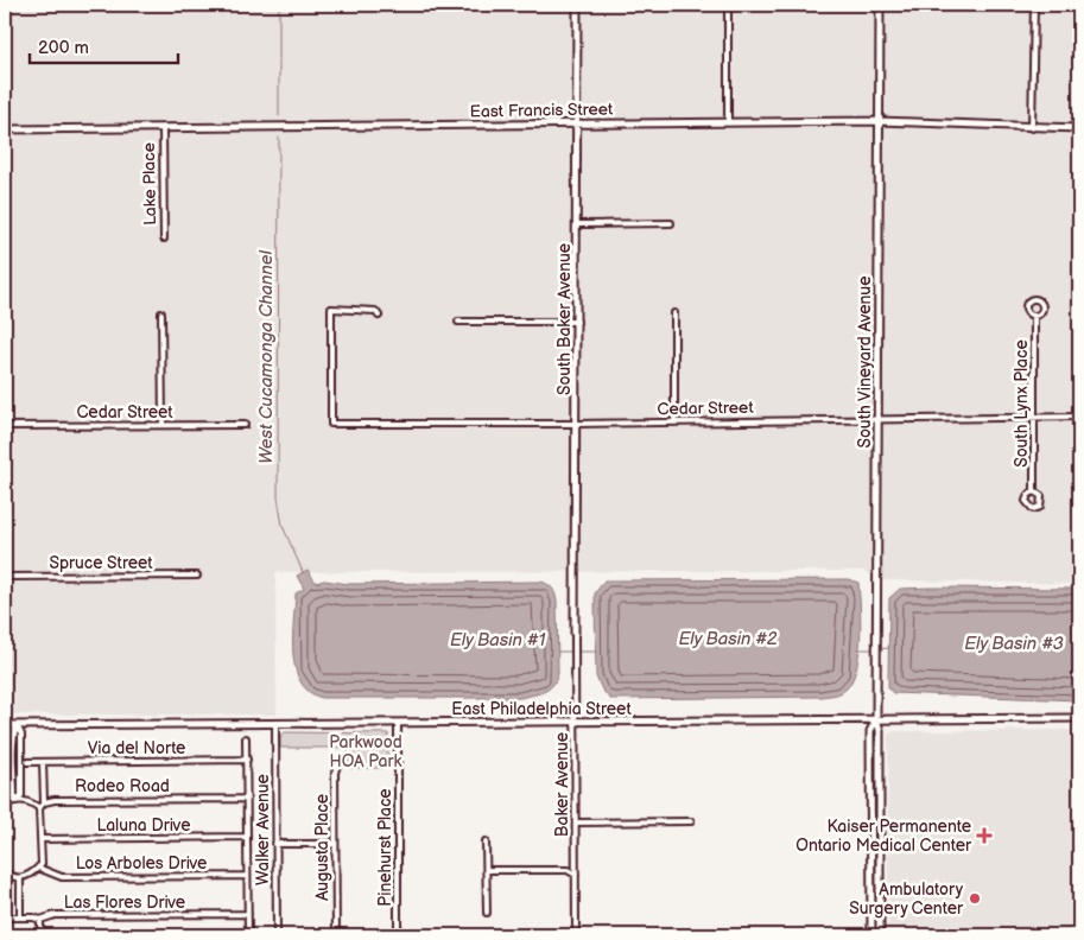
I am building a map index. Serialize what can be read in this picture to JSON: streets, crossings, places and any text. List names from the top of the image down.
{
  "streets": {
    "street": [
      "East Francis Street",
      "Lake Place",
      "South Baker Avenue",
      "South Vineyard Avenue",
      "South Lynx Place",
      "Cedar Street",
      "Spruce Street",
      "East Philadelphia Street",
      "Via del Norte",
      "Baker Avenue",
      "Rodeo Road",
      "Laluna Drive",
      "Walker Avenue",
      "Augusta Place",
      "Pinehurst Place",
      "Los Arboles Drive",
      "Las Flores Drive"
    ]
  },
  "crossings": [
    ["East Francis Street", "Lake Place"],
    ["East Francis Street", "South Baker Avenue"],
    ["East Francis Street", "South Vineyard Avenue"],
    ["South Baker Avenue", "Cedar Street"],
    ["South Baker Avenue", "Baker Avenue"],
    ["South Vineyard Avenue", "Cedar Street"],
    ["South Vineyard Avenue", "East Philadelphia Street"],
    ["South Lynx Place", "Cedar Street"],
    ["East Philadelphia Street", "Baker Avenue"],
    ["East Philadelphia Street", "Walker Avenue"],
    ["East Philadelphia Street", "Pinehurst Place"],
    ["Via del Norte", "Walker Avenue"],
    ["Rodeo Road", "Walker Avenue"],
    ["Laluna Drive", "Walker Avenue"],
    ["Walker Avenue", "Los Arboles Drive"],
    ["Walker Avenue", "Las Flores Drive"]
  ],
  "water": [
    "West Cucamonga Channel",
    "Ely Basin #2",
    "Ely Basin #1",
    "Ely Basin #3"
  ],
  "parks": ["Parkwood HOA Park"],
  "places": {
    "health": ["Kaiser Permanente Ontario Medical Center"],
    "other": ["Ambulatory Surgery Center"]
  },
  "scale_bar": "200 m"
}
